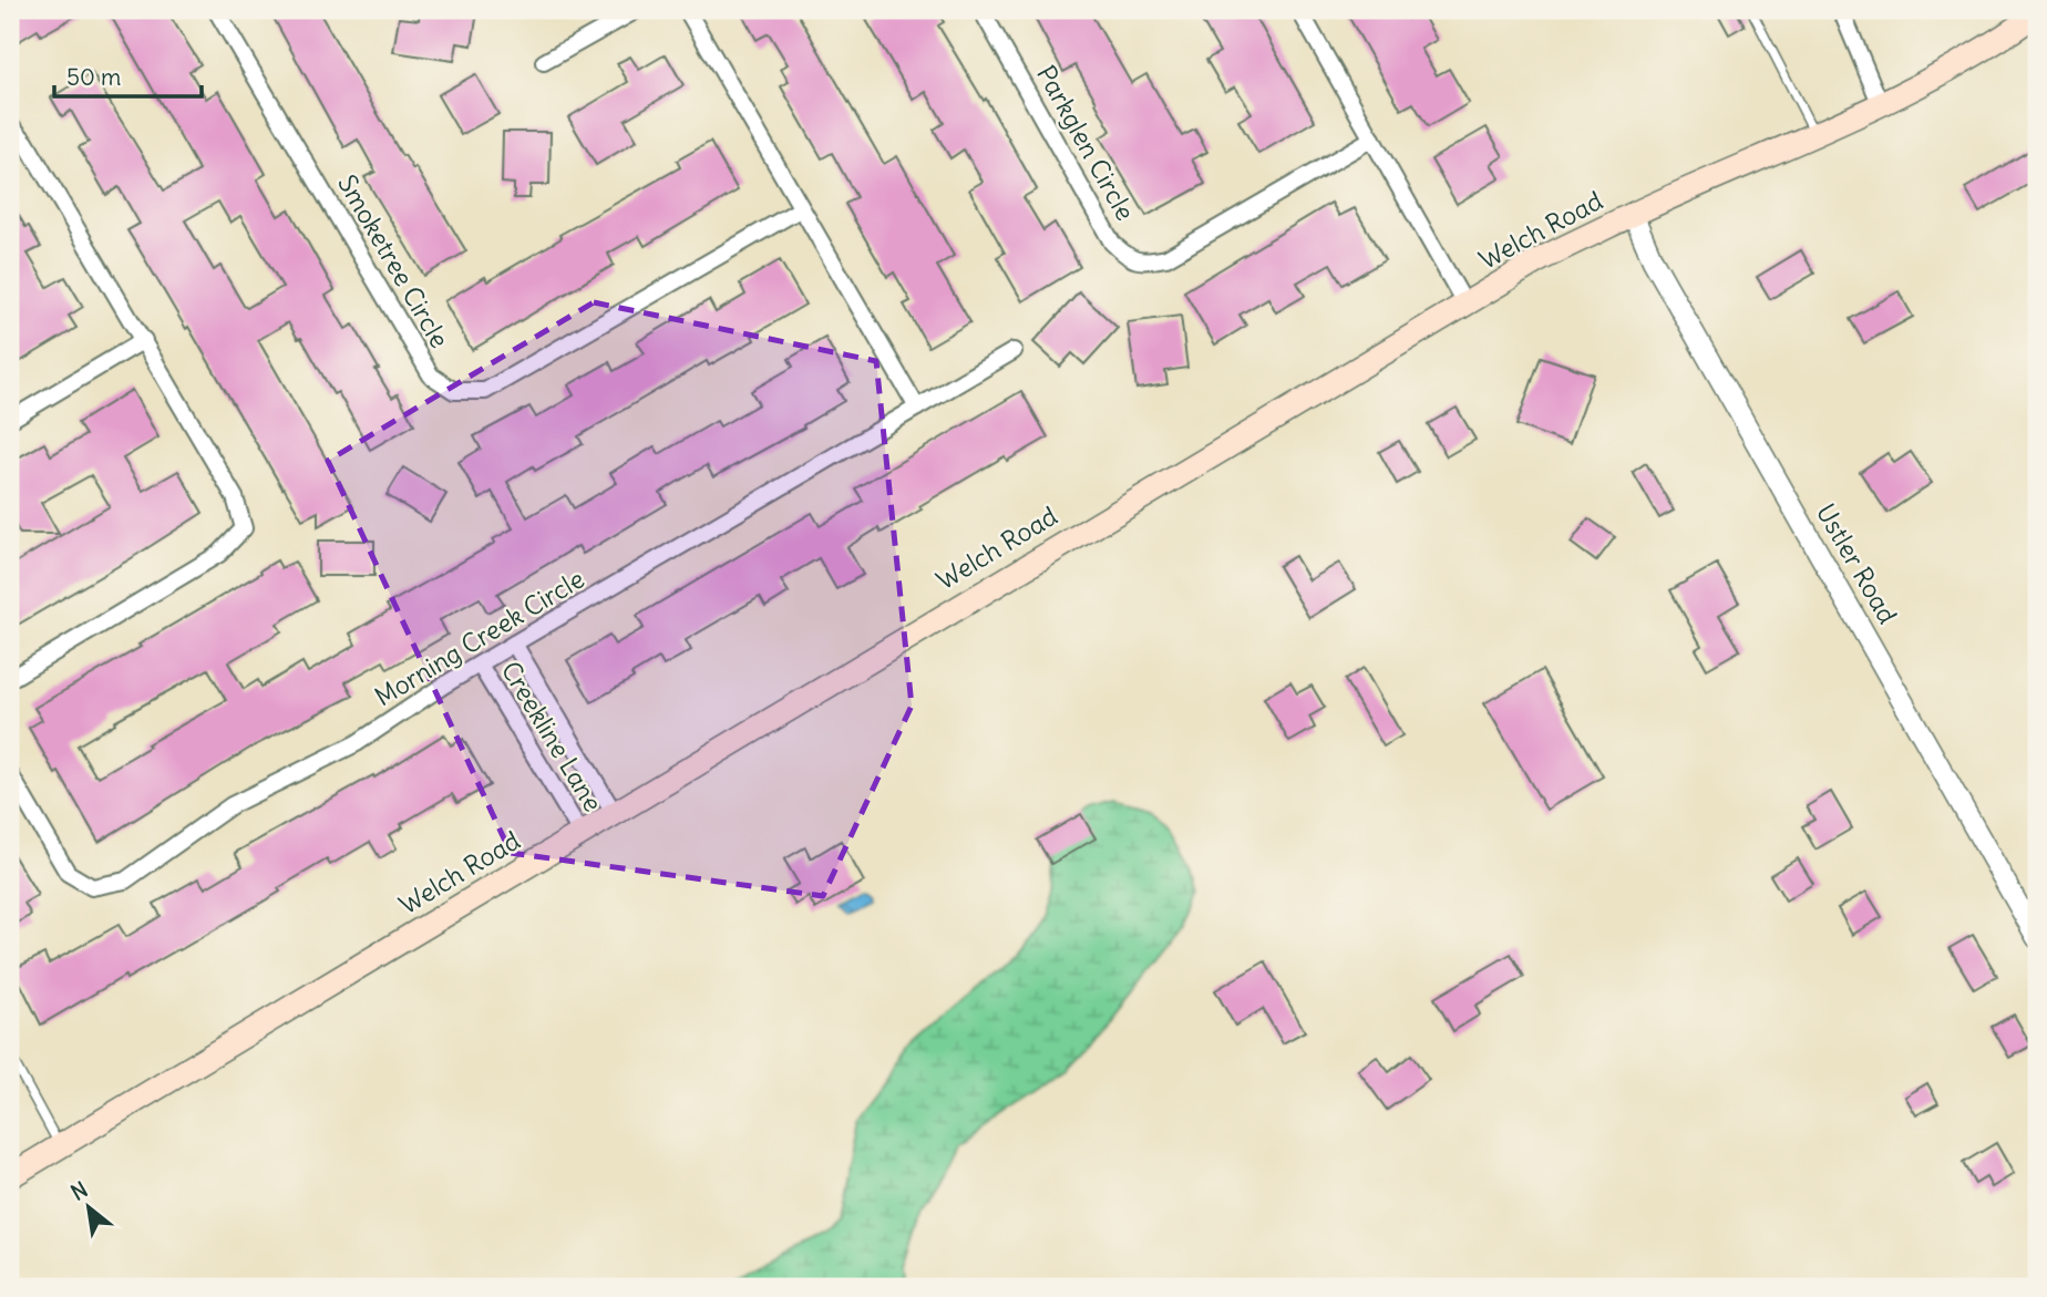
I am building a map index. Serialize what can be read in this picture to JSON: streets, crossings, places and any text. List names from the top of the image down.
{
  "streets": {
    "main road": ["Welch Road"],
    "street": [
      "Parkglen Circle",
      "Smoketree Circle",
      "Ustler Road",
      "Morning Creek Circle",
      "Creekline Lane"
    ]
  },
  "crossings": [
    ["Welch Road", "Ustler Road"],
    ["Welch Road", "Creekline Lane"],
    ["Morning Creek Circle", "Creekline Lane"]
  ],
  "scale_bar": "50 m",
  "north": "top left"
}
